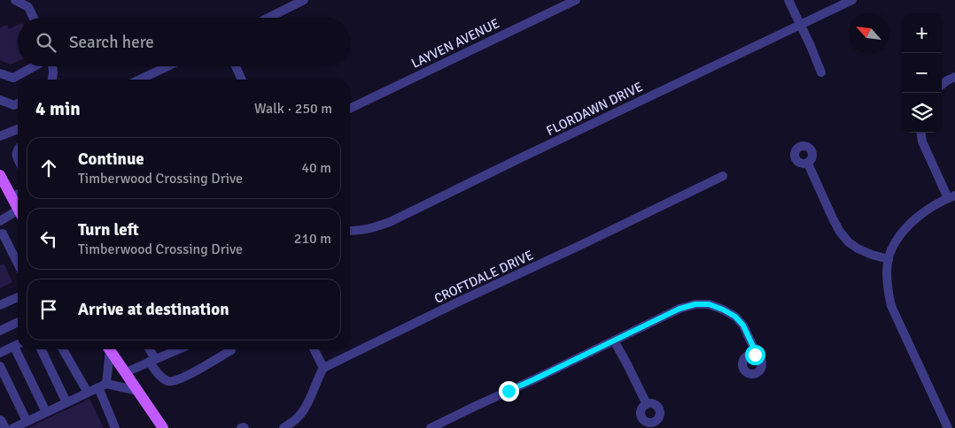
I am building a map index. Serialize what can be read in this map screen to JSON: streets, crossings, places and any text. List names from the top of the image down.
{
  "streets": {
    "street": ["LAYVEN AVENUE", "FLORDAWN DRIVE", "CROFTDALE DRIVE"]
  },
  "north": "top left",
  "page": {
    "map_buttons": ["+", "−"],
    "search": "Search here",
    "heading": ["4 min", "Walk · 250 m"],
    "list": [
      ["Continue", "Timberwood Crossing Drive", "40 m"],
      ["Turn left", "Timberwood Crossing Drive", "210 m"],
      "Arrive at destination"
    ]
  }
}
